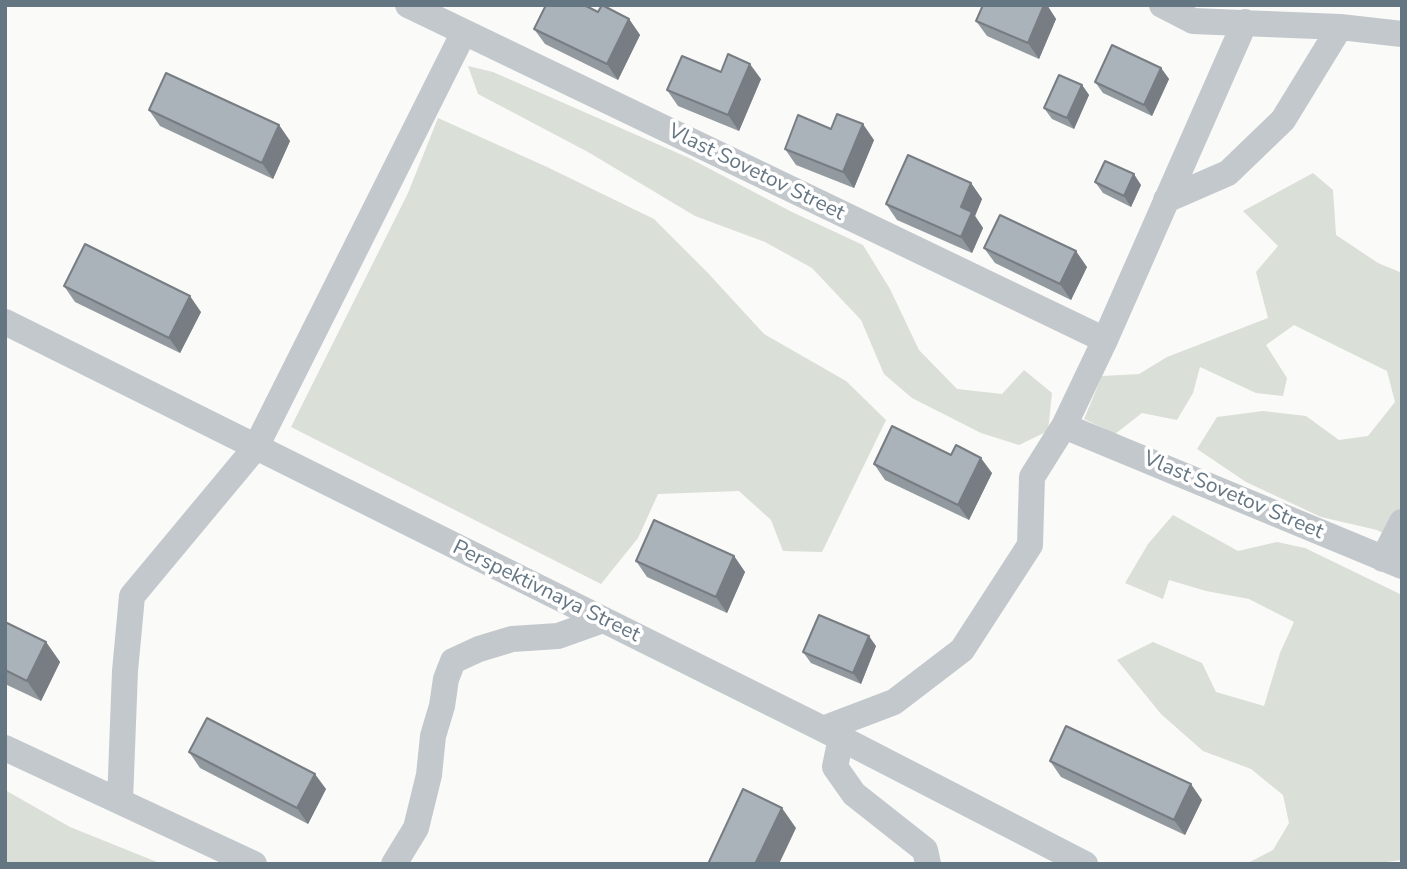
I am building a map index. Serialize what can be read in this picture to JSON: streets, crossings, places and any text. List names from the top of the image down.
{
  "streets": {
    "street": ["Vlast Sovetov Street", "Perspektivnaya Street"]
  }
}
